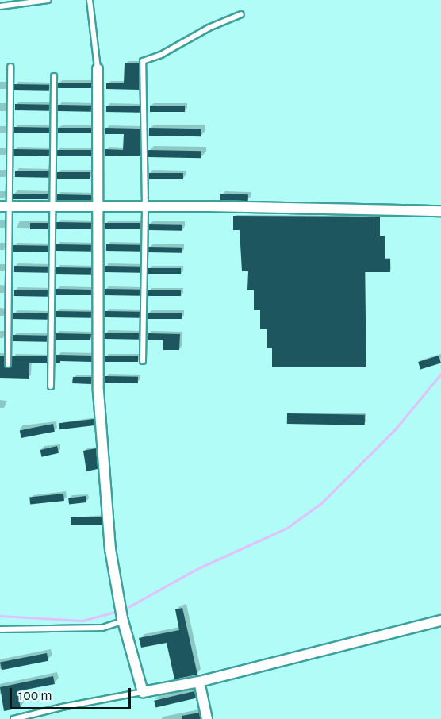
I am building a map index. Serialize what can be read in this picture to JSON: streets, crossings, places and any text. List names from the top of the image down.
{
  "scale_bar": "100 m"
}
